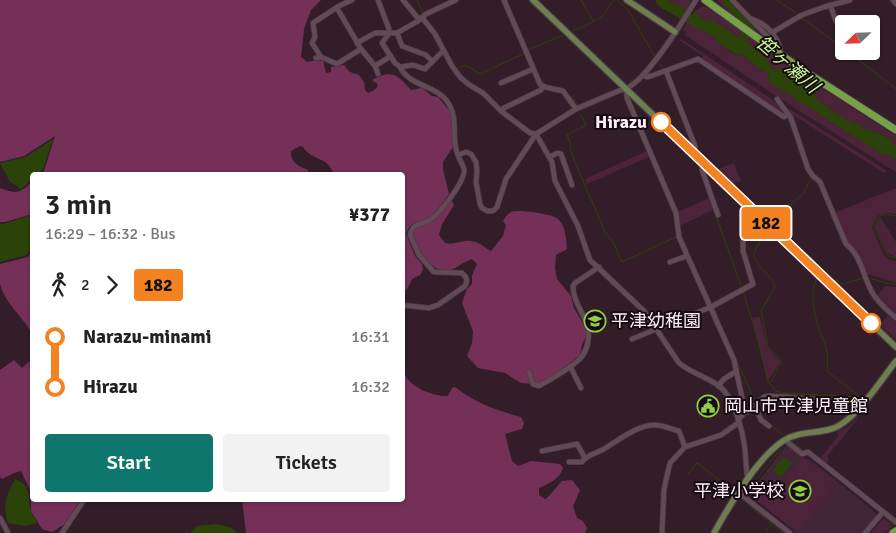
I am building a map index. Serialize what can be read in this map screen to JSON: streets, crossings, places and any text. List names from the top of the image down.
{
  "water": ["笹ヶ瀬川"],
  "places": {
    "other": ["Hirazu"],
    "school or university": ["平津幼稚園", "平津小学校"],
    "public building": ["岡山市平津児童館"]
  },
  "lines": ["bus line 182"],
  "north": "bottom left",
  "page": {
    "on_map": "182",
    "heading": ["3 min", "16:29 – 16:32 · Bus", "¥377"],
    "legs": ["2", "182"],
    "list": [
      {
        "name": "Narazu-minami",
        "value": "16:31"
      },
      {
        "name": "Hirazu",
        "value": "16:32"
      }
    ],
    "buttons": ["Start", "Tickets"]
  }
}
